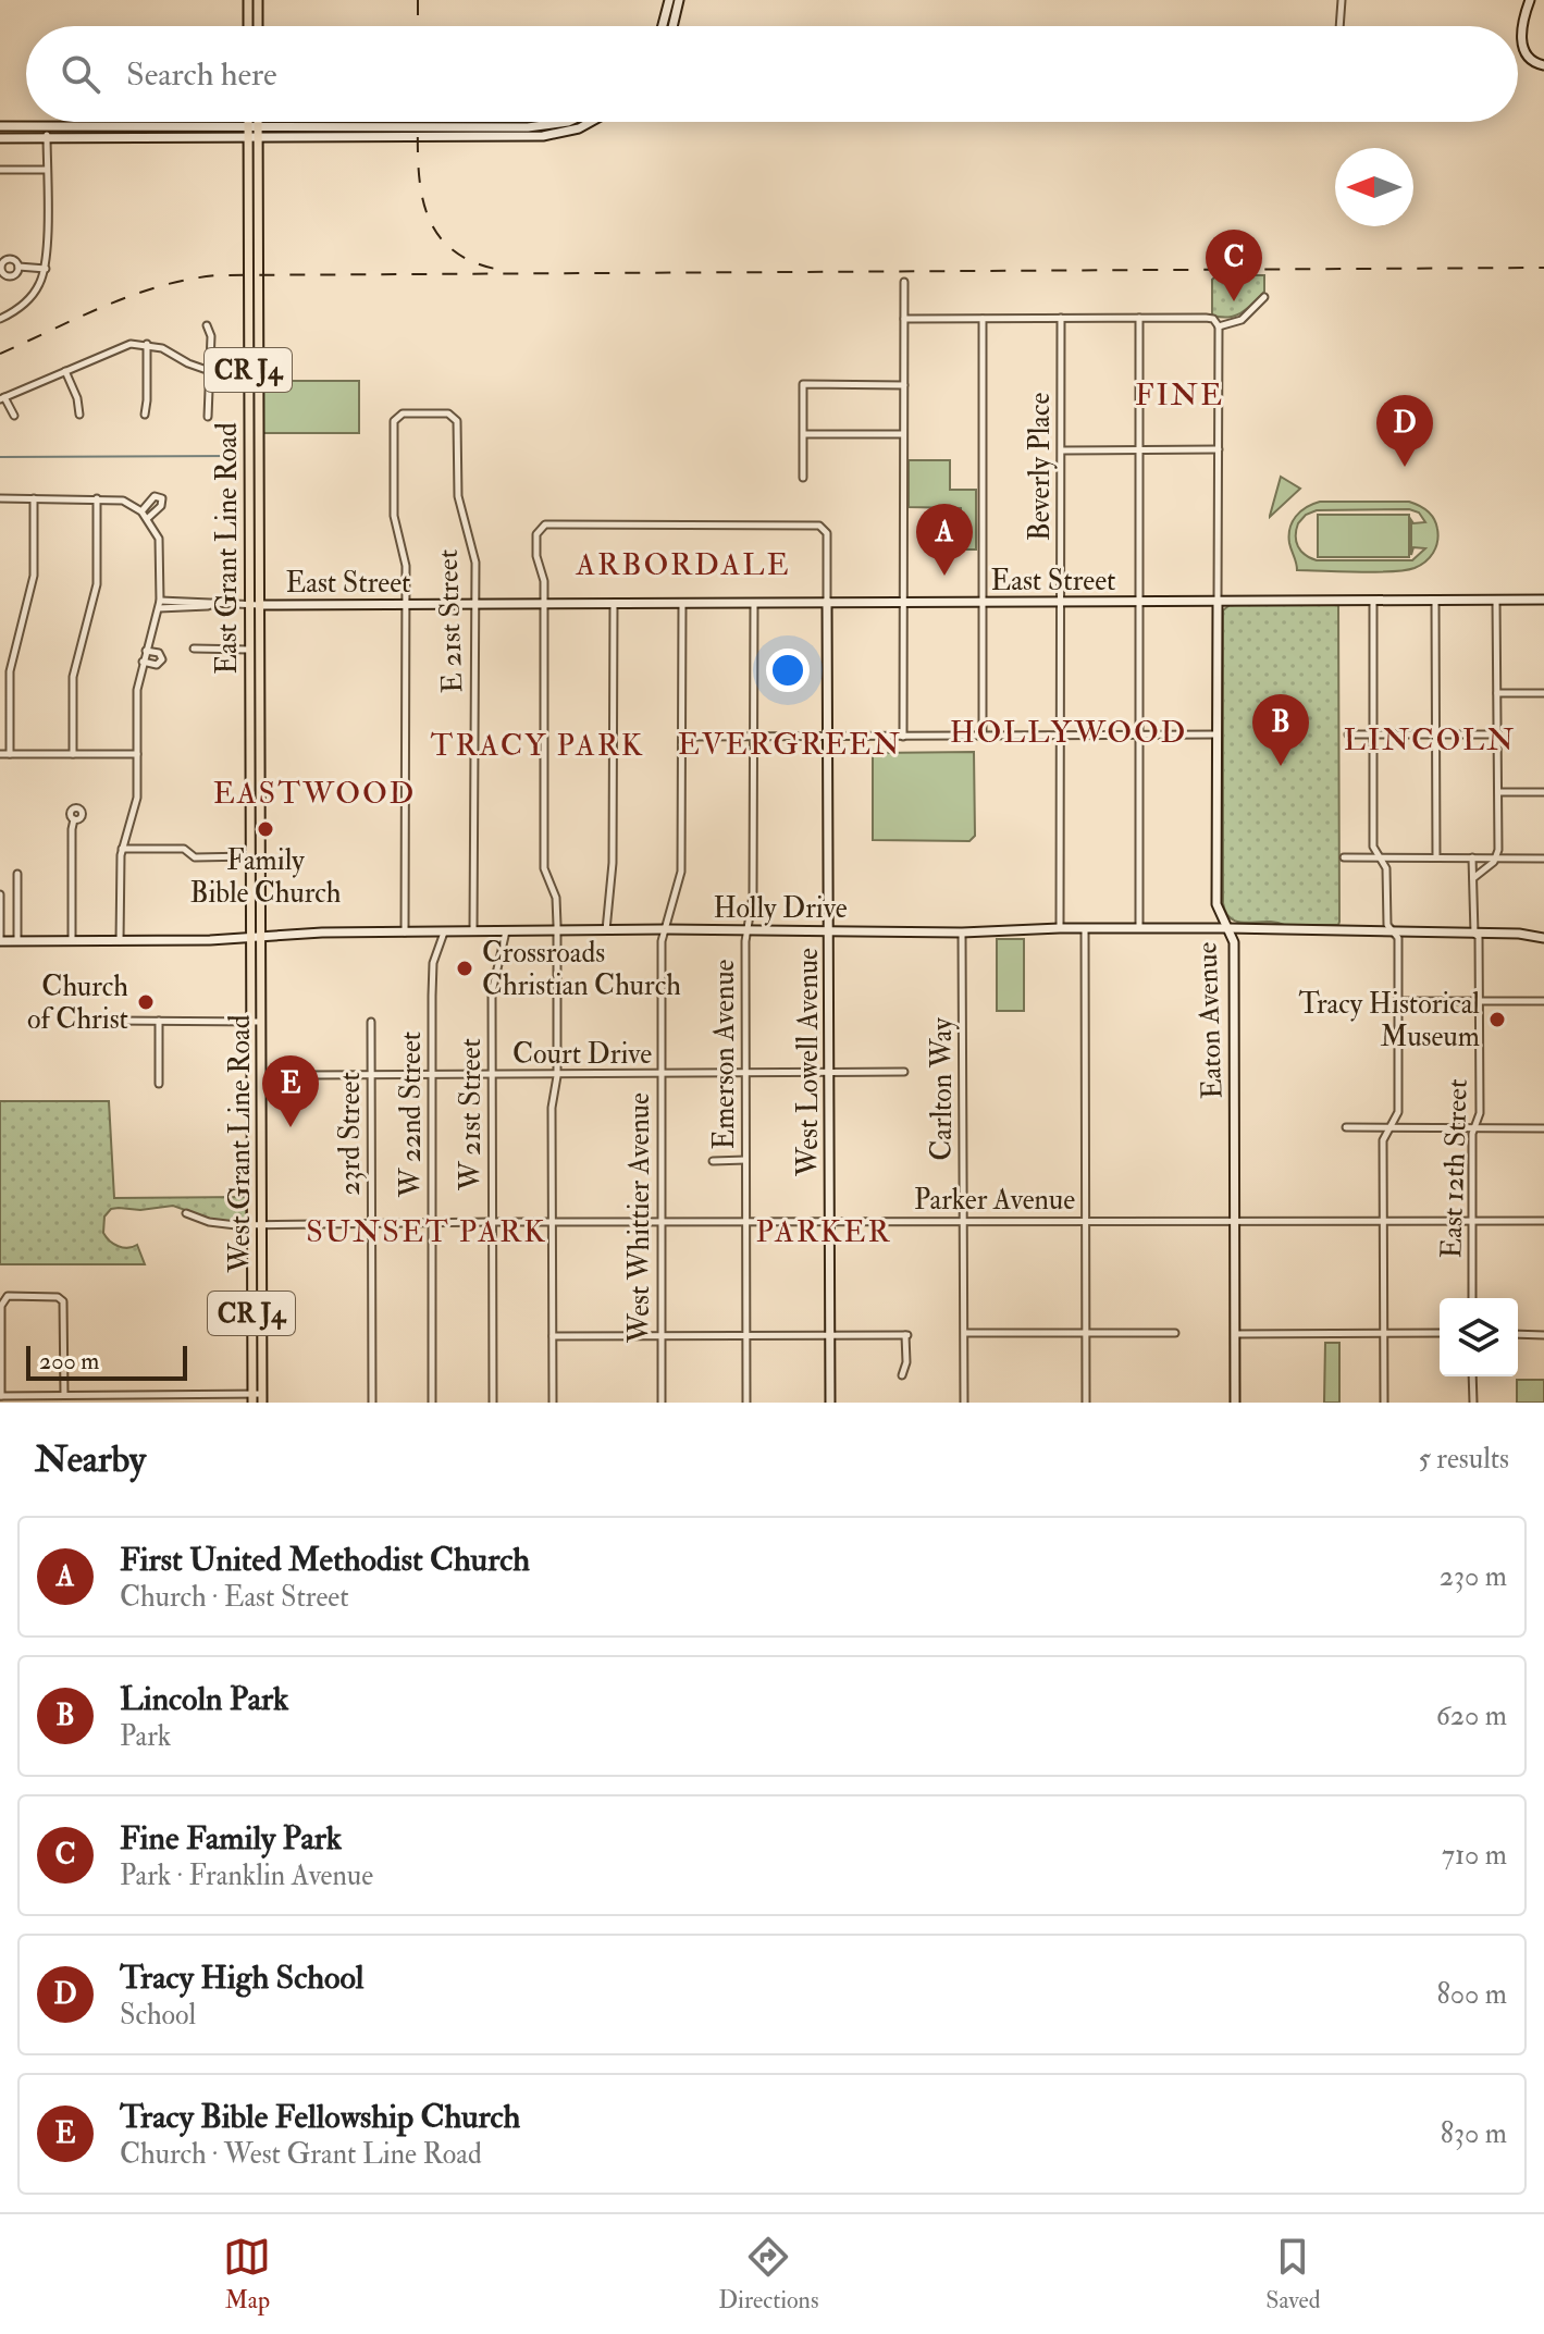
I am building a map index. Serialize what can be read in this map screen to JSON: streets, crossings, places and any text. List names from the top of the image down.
{
  "streets": {
    "main road": ["CR J4", "East Grant Line Road", "West Grant Line Road"],
    "street": [
      "Beverly Place",
      "East Street",
      "E 21st Street",
      "Holly Drive",
      "Eaton Avenue",
      "Court Drive",
      "Emerson Avenue",
      "West Lowell Avenue",
      "Carlton Way",
      "W 22nd Street",
      "W 21st Street",
      "23rd Street",
      "East 12th Street",
      "Parker Avenue",
      "West Whittier Avenue"
    ]
  },
  "crossings": [
    ["Beverly Place", "East Street"],
    ["Beverly Place", "Holly Drive"],
    ["East Grant Line Road", "East Street"],
    ["East Grant Line Road", "Holly Drive"],
    ["East Grant Line Road", "West Grant Line Road"],
    ["East Street", "E 21st Street"],
    ["East Street", "Eaton Avenue"],
    ["East Street", "Emerson Avenue"],
    ["East Street", "West Lowell Avenue"],
    ["East Street", "West Whittier Avenue"],
    ["E 21st Street", "Holly Drive"],
    ["Holly Drive", "Eaton Avenue"],
    ["Holly Drive", "Emerson Avenue"],
    ["Holly Drive", "West Lowell Avenue"],
    ["Holly Drive", "Carlton Way"],
    ["Holly Drive", "W 22nd Street"],
    ["Holly Drive", "W 21st Street"],
    ["Holly Drive", "West Grant Line Road"],
    ["Holly Drive", "East 12th Street"],
    ["Holly Drive", "West Whittier Avenue"],
    ["Eaton Avenue", "Parker Avenue"],
    ["Court Drive", "Emerson Avenue"],
    ["Court Drive", "West Lowell Avenue"],
    ["Court Drive", "W 22nd Street"],
    ["Court Drive", "W 21st Street"],
    ["Court Drive", "23rd Street"],
    ["Court Drive", "West Grant Line Road"],
    ["Court Drive", "West Whittier Avenue"],
    ["Emerson Avenue", "Parker Avenue"],
    ["West Lowell Avenue", "Parker Avenue"],
    ["Carlton Way", "Parker Avenue"],
    ["W 22nd Street", "Parker Avenue"],
    ["W 21st Street", "Parker Avenue"],
    ["23rd Street", "Parker Avenue"],
    ["West Grant Line Road", "Parker Avenue"],
    ["East 12th Street", "Parker Avenue"],
    ["Parker Avenue", "West Whittier Avenue"]
  ],
  "districts": [
    "FINE",
    "ARBORDALE",
    "HOLLYWOOD",
    "LINCOLN",
    "EVERGREEN",
    "TRACY PARK",
    "EASTWOOD",
    "SUNSET PARK",
    "PARKER"
  ],
  "places": [
    "Family Bible Church",
    "Crossroads Christian Church",
    "Church of Christ",
    "Tracy Historical Museum"
  ],
  "scale_bar": "200 m",
  "north": "left",
  "page": {
    "search": "Search here",
    "pins": [
      "C",
      "D",
      "A",
      "B",
      "E"
    ],
    "scale": "200 m",
    "heading": ["Nearby", "5 results"],
    "list": [
      {
        "mark": "A",
        "name": "First United Methodist Church",
        "note": "Church · East Street",
        "value": "230 m"
      },
      {
        "mark": "B",
        "name": "Lincoln Park",
        "note": "Park",
        "value": "620 m"
      },
      {
        "mark": "C",
        "name": "Fine Family Park",
        "note": "Park · Franklin Avenue",
        "value": "710 m"
      },
      {
        "mark": "D",
        "name": "Tracy High School",
        "note": "School",
        "value": "800 m"
      },
      {
        "mark": "E",
        "name": "Tracy Bible Fellowship Church",
        "note": "Church · West Grant Line Road",
        "value": "830 m"
      }
    ],
    "nav": ["Map", "Directions", "Saved"]
  }
}
